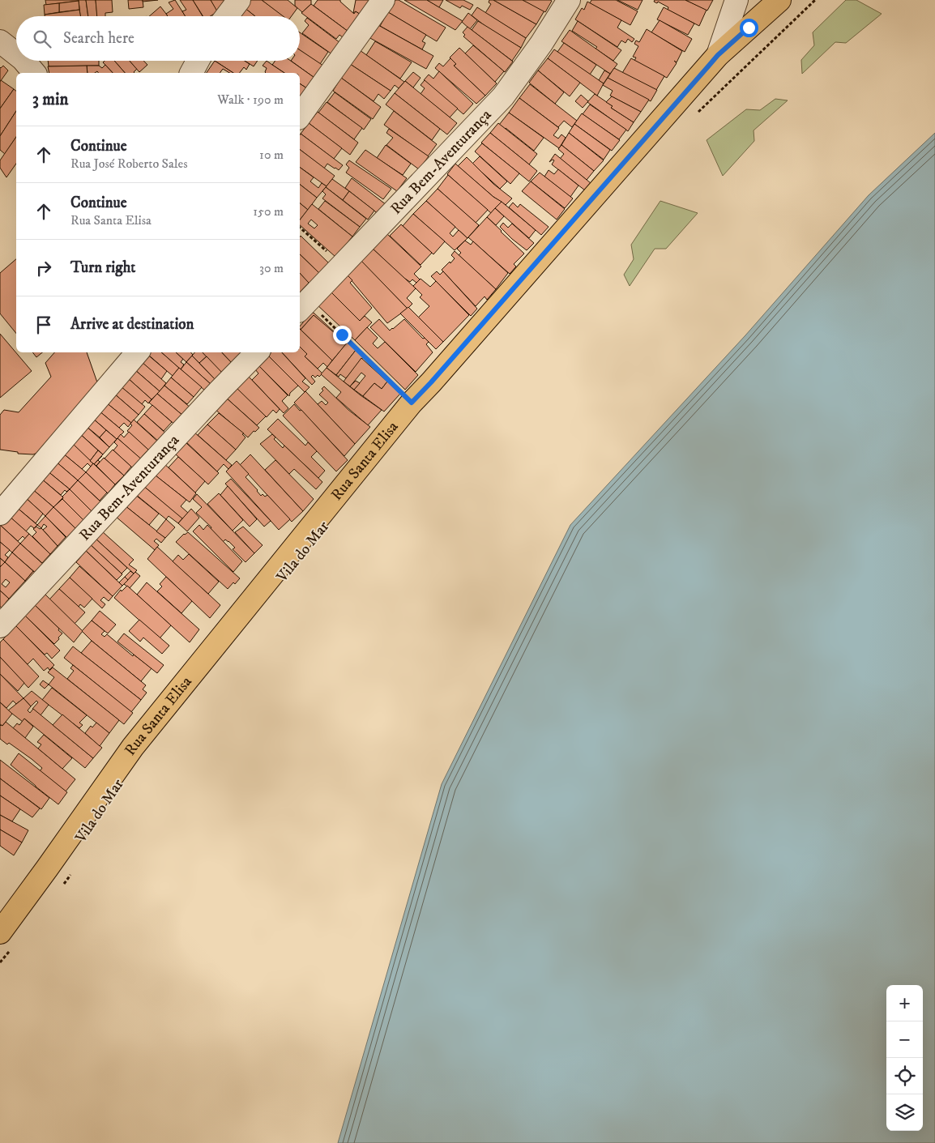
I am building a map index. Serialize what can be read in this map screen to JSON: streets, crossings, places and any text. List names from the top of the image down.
{
  "streets": {
    "main road": ["Rua Santa Elisa"],
    "street": ["Rua Bem-Aventurança"]
  },
  "page": {
    "search": "Search here",
    "heading": ["3 min", "Walk · 190 m"],
    "list": [
      ["Continue", "Rua José Roberto Sales", "10 m"],
      ["Continue", "Rua Santa Elisa", "150 m"],
      ["Turn right", "30 m"],
      "Arrive at destination"
    ],
    "map_buttons": ["+", "−"]
  }
}
